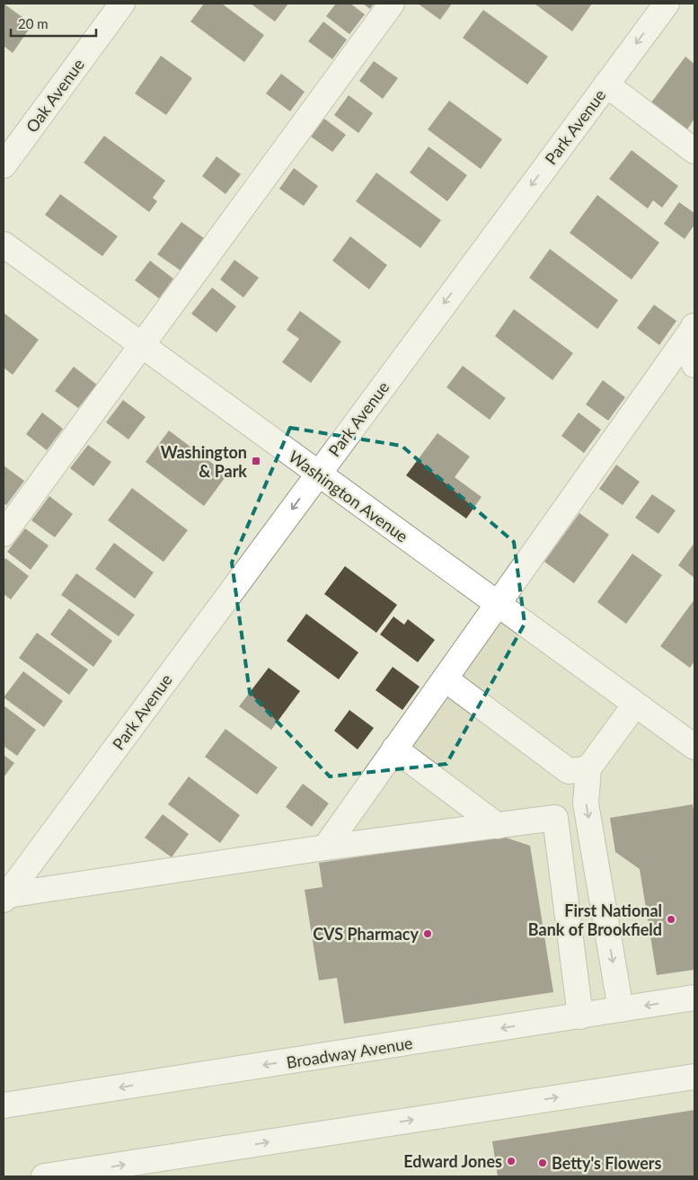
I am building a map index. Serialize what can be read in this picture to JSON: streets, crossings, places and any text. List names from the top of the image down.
{
  "streets": {
    "street": [
      "Oak Avenue",
      "Park Avenue",
      "Washington Avenue",
      "Broadway Avenue"
    ]
  },
  "crossings": [
    ["Park Avenue", "Washington Avenue"]
  ],
  "places": {
    "transit": ["Washington & Park"],
    "other": [
      "First National Bank of Brookfield",
      "CVS Pharmacy",
      "Edward Jones",
      "Betty's Flowers"
    ]
  },
  "scale_bar": "20 m"
}
